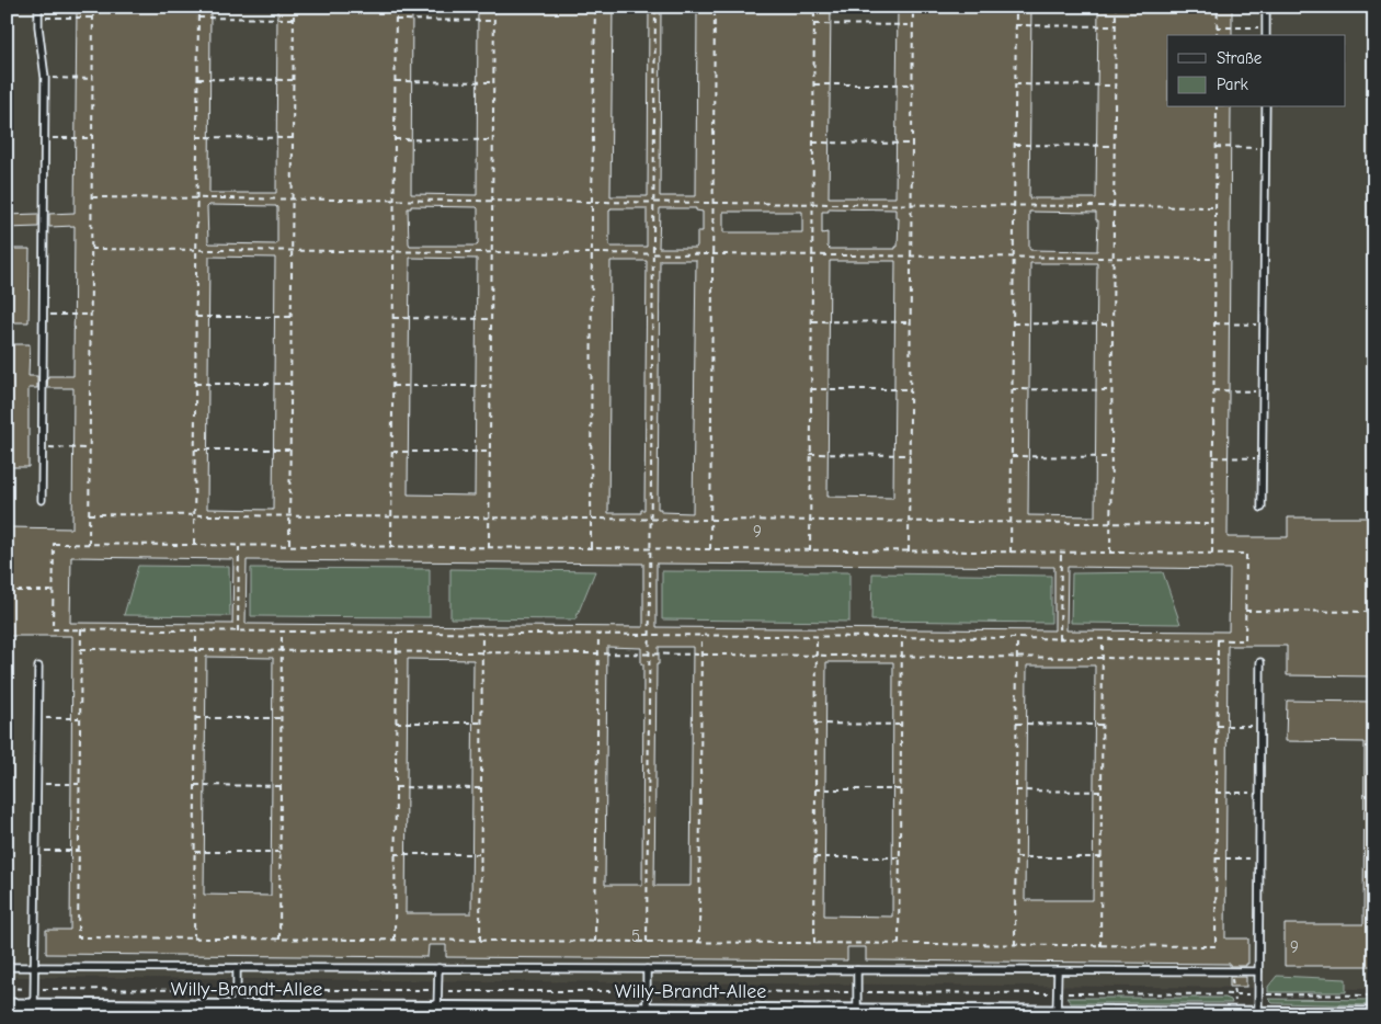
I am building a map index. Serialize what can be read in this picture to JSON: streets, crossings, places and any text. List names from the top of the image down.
{
  "streets": {
    "main road": ["Willy-Brandt-Allee"]
  },
  "house_numbers": ["9", "5", "9"],
  "legend": ["Straße", "Park"]
}
